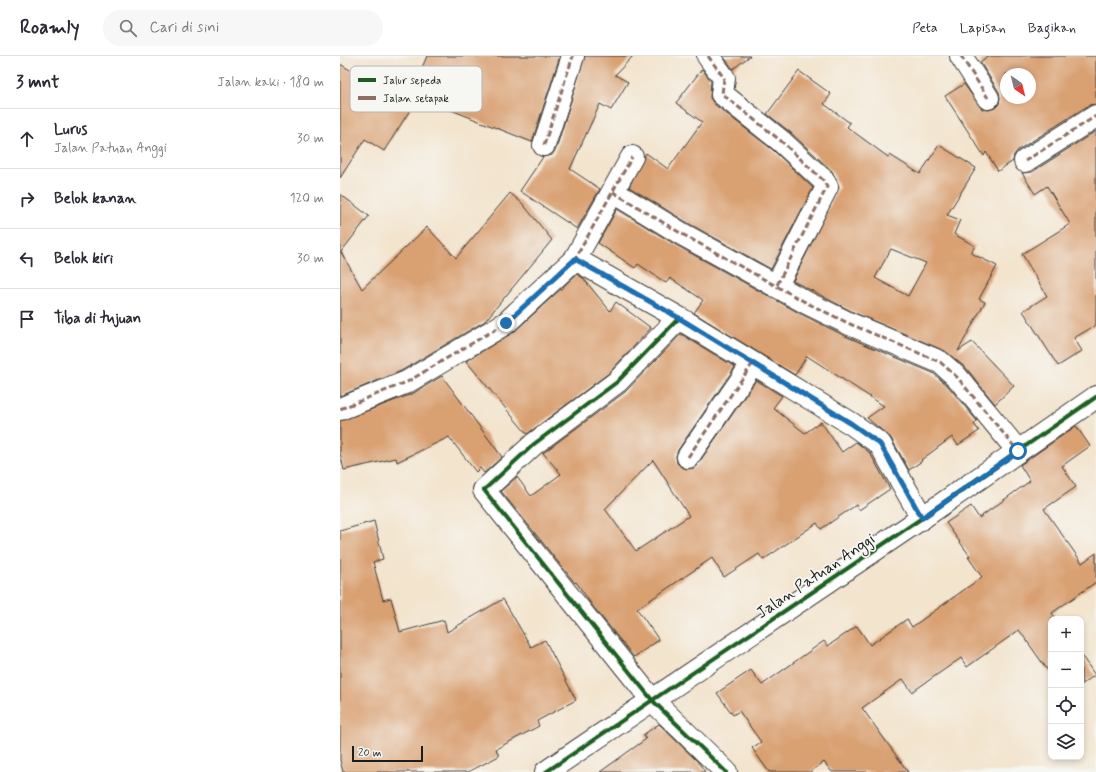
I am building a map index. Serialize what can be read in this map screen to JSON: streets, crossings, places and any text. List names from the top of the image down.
{
  "streets": {
    "street": ["Jalan Patuan Anggi"]
  },
  "legend": ["Jalur sepeda", "Jalan setapak"],
  "scale_bar": "20 m",
  "north": "bottom right",
  "page": {
    "header": "Roamly",
    "search": "Cari di sini",
    "nav": ["Peta", "Lapisan", "Bagikan"],
    "heading": ["3 mnt", "Jalan kaki · 180 m"],
    "list": [
      ["Lurus", "Jalan Patuan Anggi", "30 m"],
      ["Belok kanan", "120 m"],
      ["Belok kiri", "30 m"],
      "Tiba di tujuan"
    ],
    "map_buttons": ["+", "−"],
    "scale": "20 m"
  }
}
